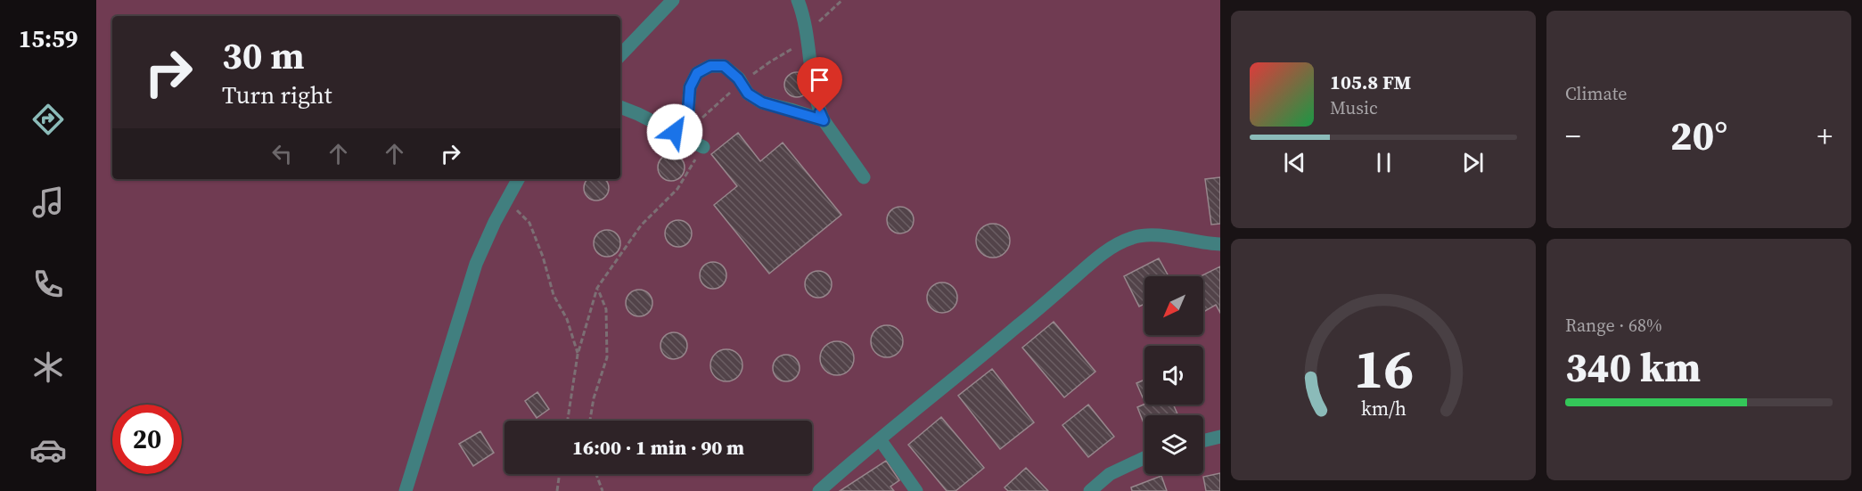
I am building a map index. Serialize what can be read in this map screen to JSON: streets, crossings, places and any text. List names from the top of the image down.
{
  "north": "bottom left",
  "page": {
    "tabs": "15:59",
    "tile": [
      "Climate",
      ["Range · 68%", "340 km"]
    ],
    "turn": ["30 m", "Turn right"],
    "song": ["105.8 FM", "Music"],
    "heat": ["−", "20°", "+"],
    "limit": "20",
    "trip": "16:00 · 1 min · 90 m",
    "gauge": ["16", "km/h"]
  }
}
